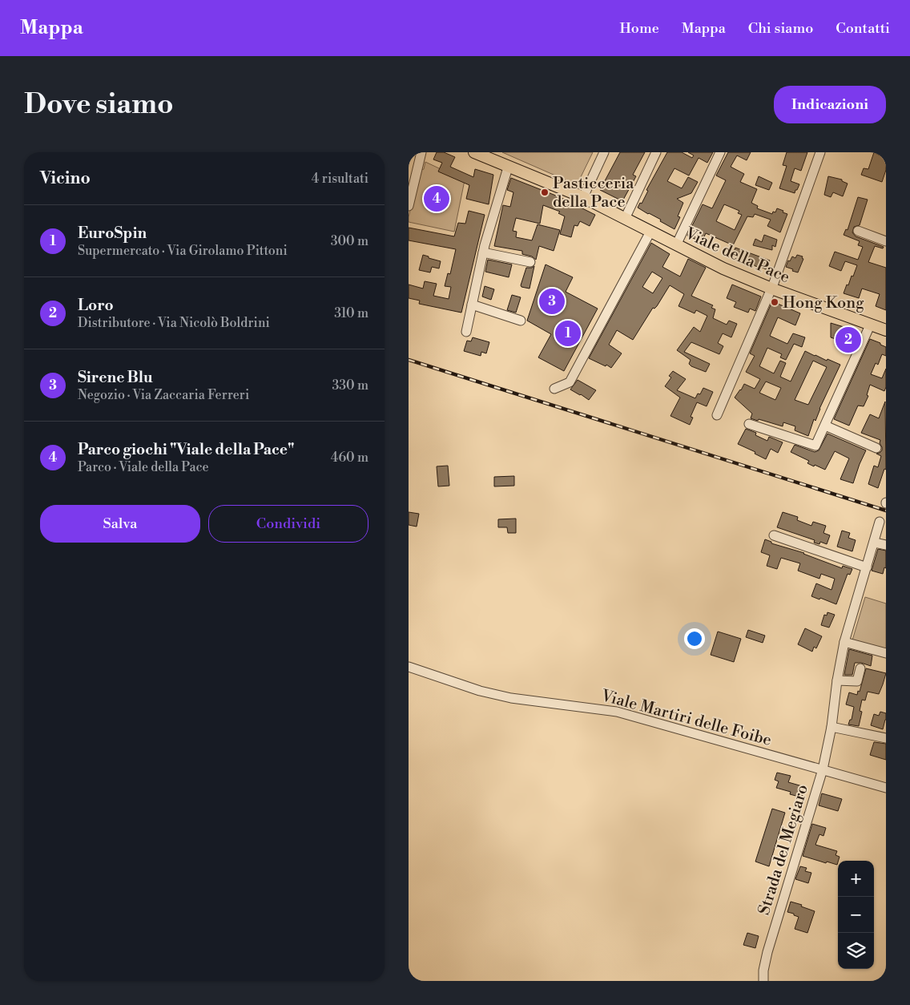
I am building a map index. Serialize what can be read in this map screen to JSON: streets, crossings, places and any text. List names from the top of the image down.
{
  "streets": {
    "main road": ["Viale della Pace"],
    "street": ["Viale Martiri delle Foibe", "Strada del Megiaro"]
  },
  "crossings": [
    ["Viale Martiri delle Foibe", "Strada del Megiaro"]
  ],
  "places": ["Pasticceria della Pace", "Hong Kong"],
  "page": {
    "header": "Mappa",
    "nav": [
      "Home",
      "Mappa",
      "Chi siamo",
      "Contatti"
    ],
    "buttons": [
      "Indicazioni",
      ["Salva", "Condividi"]
    ],
    "title": "Dove siamo",
    "heading": ["Vicino", "4 risultati"],
    "pins": [
      "4",
      "3",
      "1",
      "2"
    ],
    "list": [
      {
        "mark": "1",
        "name": "EuroSpin",
        "note": "Supermercato · Via Girolamo Pittoni",
        "value": "300 m"
      },
      {
        "mark": "2",
        "name": "Loro",
        "note": "Distributore · Via Nicolò Boldrini",
        "value": "310 m"
      },
      {
        "mark": "3",
        "name": "Sirene Blu",
        "note": "Negozio · Via Zaccaria Ferreri",
        "value": "330 m"
      },
      {
        "mark": "4",
        "name": "Parco giochi \"Viale della Pace\"",
        "note": "Parco · Viale della Pace",
        "value": "460 m"
      }
    ],
    "map_buttons": ["+", "−"]
  }
}
